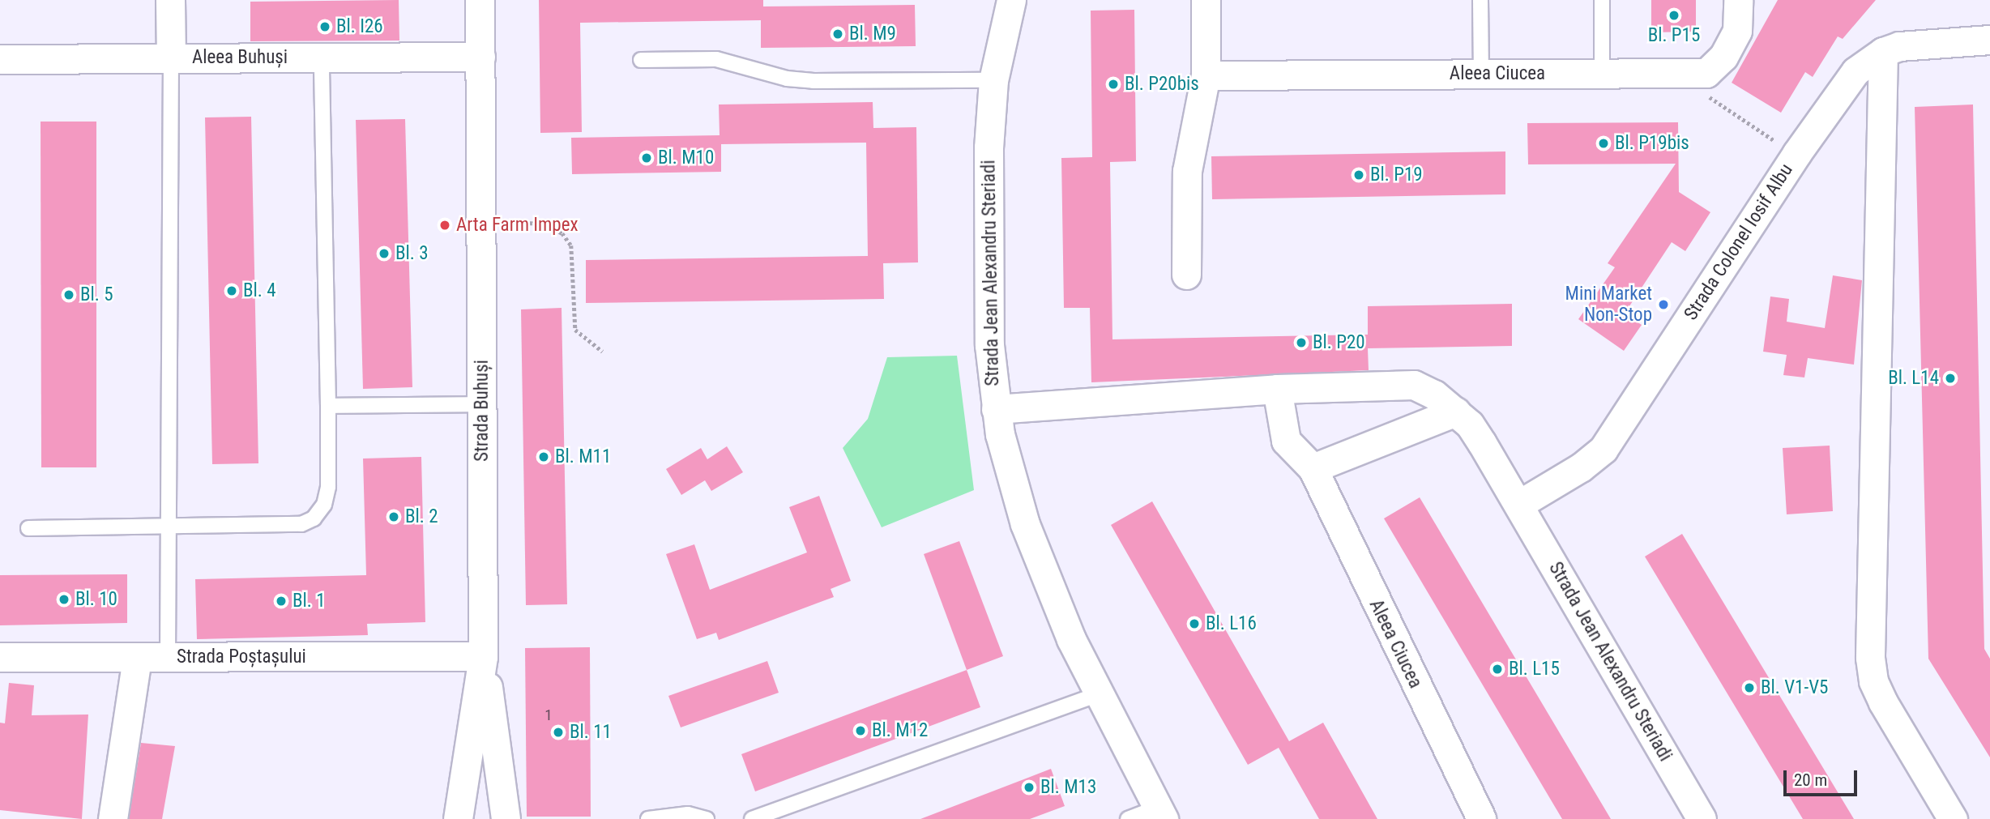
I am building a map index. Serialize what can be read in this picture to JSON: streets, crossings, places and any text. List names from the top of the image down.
{
  "streets": {
    "street": [
      "Aleea Buhuși",
      "Aleea Ciucea",
      "Strada Colonel Iosif Albu",
      "Strada Jean Alexandru Steriadi",
      "Strada Buhuși",
      "Strada Poștașului"
    ]
  },
  "crossings": [
    ["Aleea Buhuși", "Strada Buhuși"],
    ["Strada Colonel Iosif Albu", "Strada Jean Alexandru Steriadi"],
    ["Strada Buhuși", "Strada Poștașului"]
  ],
  "places": [
    "Bl. P15",
    "Bl. I26",
    "Bl. M9",
    "Bl. P20bis",
    "Bl. P19bis",
    "Bl. M10",
    "Bl. P19",
    "Arta Farm Impex",
    "Bl. 3",
    "Bl. 4",
    "Bl. 5",
    "Mini Market Non-Stop",
    "Bl. P20",
    "Bl. L14",
    "Bl. M11",
    "Bl. 2",
    "Bl. 10",
    "Bl. 1",
    "Bl. L16",
    "Bl. L15",
    "Bl. V1-V5",
    "Bl. M12",
    "Bl. 11",
    "Bl. M13"
  ],
  "house_numbers": ["1"],
  "scale_bar": "20 m"
}
